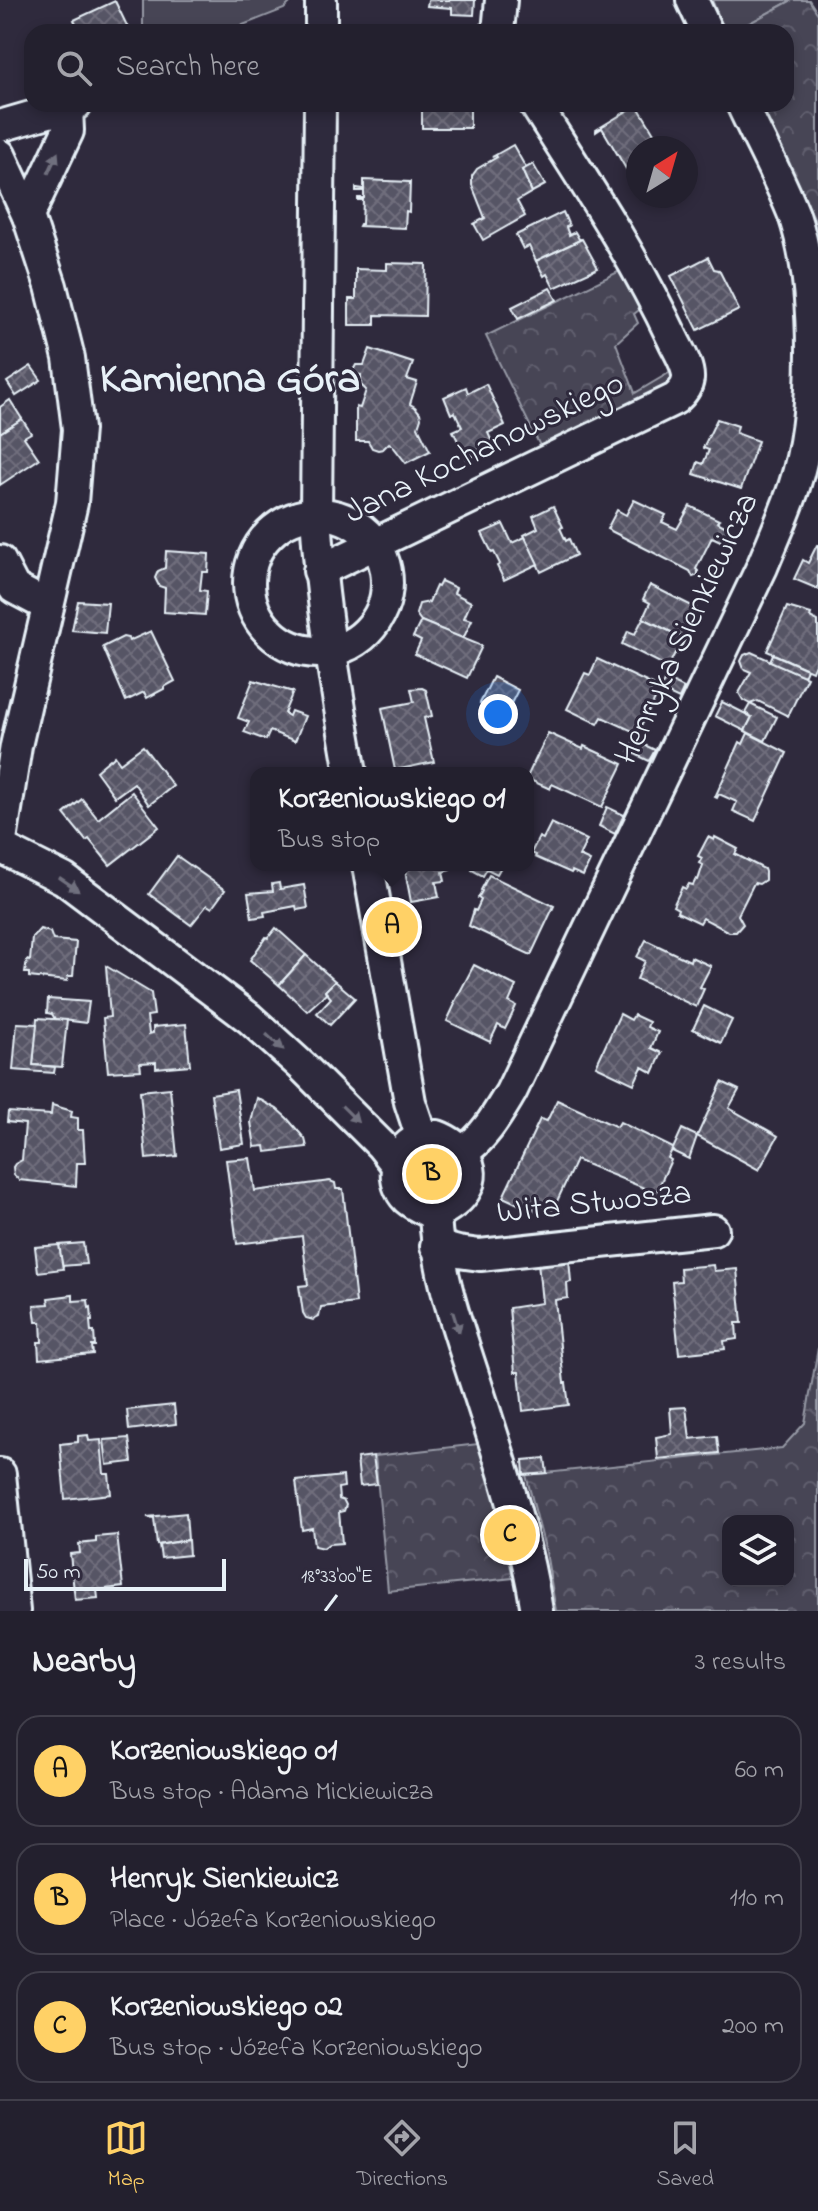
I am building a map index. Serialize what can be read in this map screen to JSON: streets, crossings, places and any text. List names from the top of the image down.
{
  "streets": {
    "street": ["Jana Kochanowskiego", "Henryka Sienkiewicza", "Wita Stwosza"]
  },
  "districts": ["Kamienna Góra"],
  "scale_bar": "50 m",
  "north": "top right",
  "page": {
    "search": "Search here",
    "popup": ["Korzeniowskiego 01", "Bus stop"],
    "pins": ["A", "B", "C"],
    "scale": "50 m",
    "heading": ["Nearby", "3 results"],
    "list": [
      {
        "mark": "A",
        "name": "Korzeniowskiego 01",
        "note": "Bus stop · Adama Mickiewicza",
        "value": "60 m"
      },
      {
        "mark": "B",
        "name": "Henryk Sienkiewicz",
        "note": "Place · Józefa Korzeniowskiego",
        "value": "110 m"
      },
      {
        "mark": "C",
        "name": "Korzeniowskiego 02",
        "note": "Bus stop · Józefa Korzeniowskiego",
        "value": "200 m"
      }
    ],
    "nav": ["Map", "Directions", "Saved"]
  },
  "coordinates": ["18°33'00\"E"]
}
